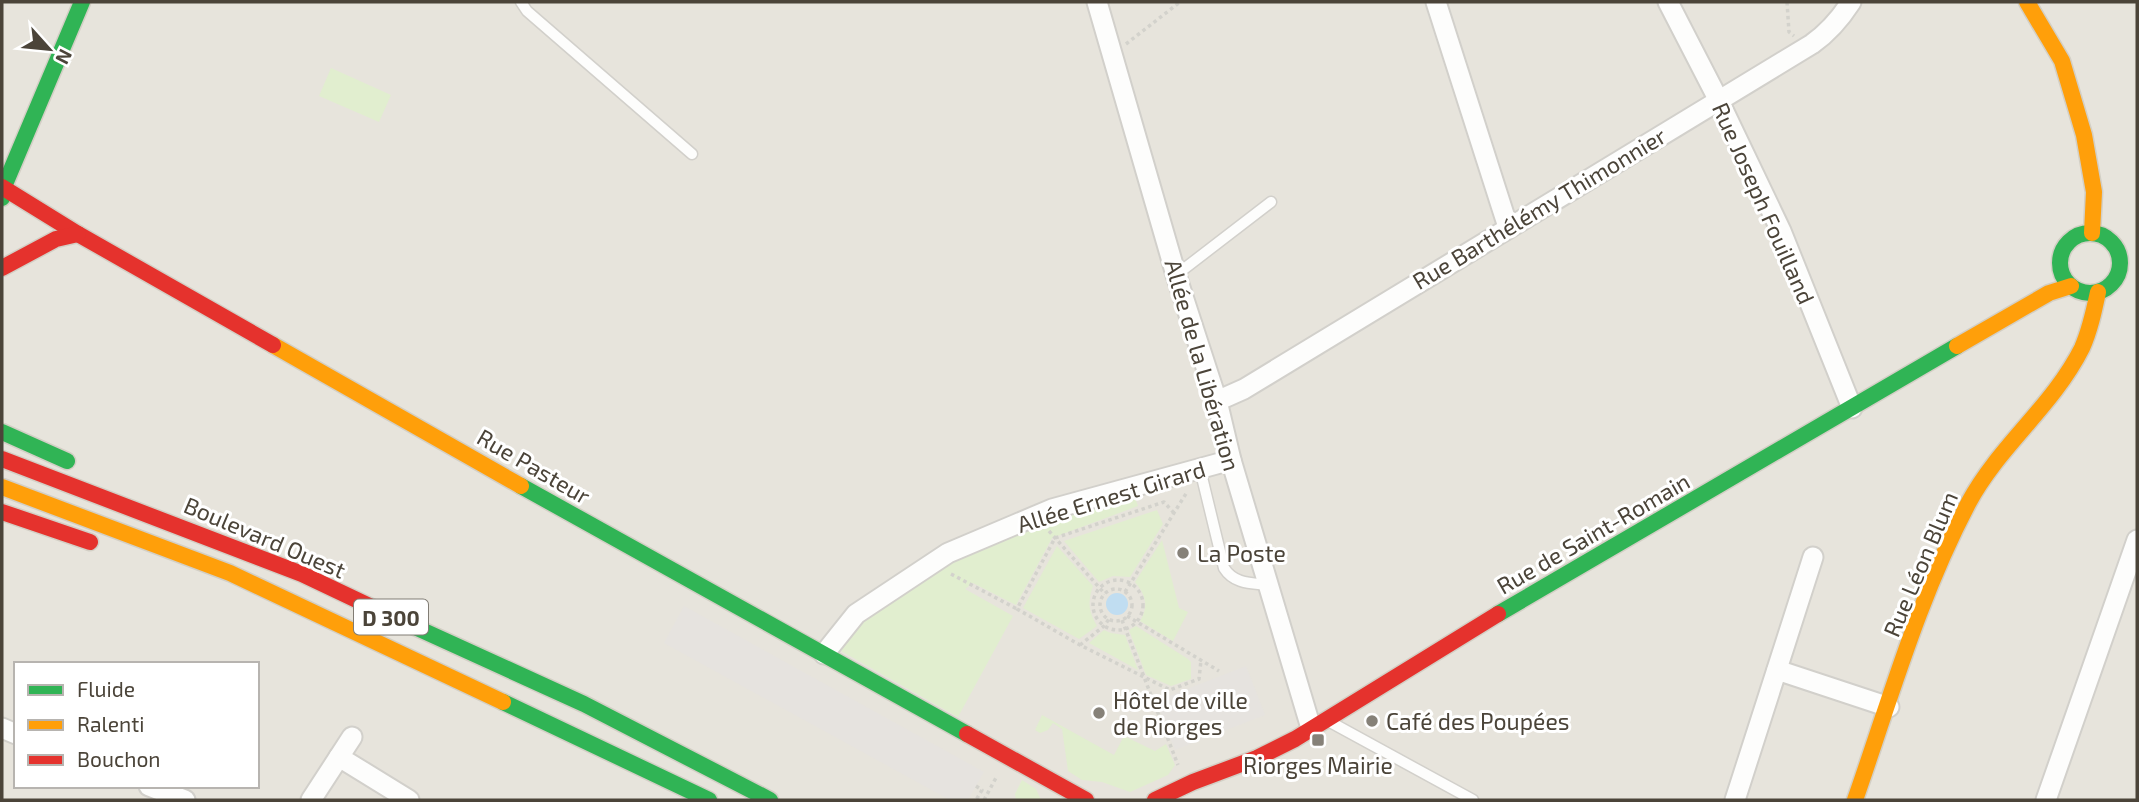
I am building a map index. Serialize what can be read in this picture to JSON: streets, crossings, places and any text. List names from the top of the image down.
{
  "streets": {
    "street": [
      "Rue Joseph Fouilland",
      "Rue Barthélémy Thimonnier",
      "Allée de la Libération",
      "Rue Pasteur",
      "Allée Ernest Girard",
      "Rue de Saint-Romain",
      "Boulevard Ouest",
      "Rue Léon Blum",
      "D 300"
    ]
  },
  "crossings": [
    ["Rue Joseph Fouilland", "Rue Barthélémy Thimonnier"],
    ["Rue Joseph Fouilland", "Rue de Saint-Romain"],
    ["Rue Barthélémy Thimonnier", "Allée de la Libération"],
    ["Allée de la Libération", "Allée Ernest Girard"],
    ["Allée de la Libération", "Rue de Saint-Romain"],
    ["Rue Pasteur", "Allée Ernest Girard"],
    ["Rue de Saint-Romain", "Rue Léon Blum"]
  ],
  "places": {
    "other": ["La Poste", "Hôtel de ville de Riorges", "Café des Poupées"],
    "transit": ["Riorges Mairie"]
  },
  "legend": ["Fluide", "Ralenti", "Bouchon"],
  "north": "bottom right"
}
